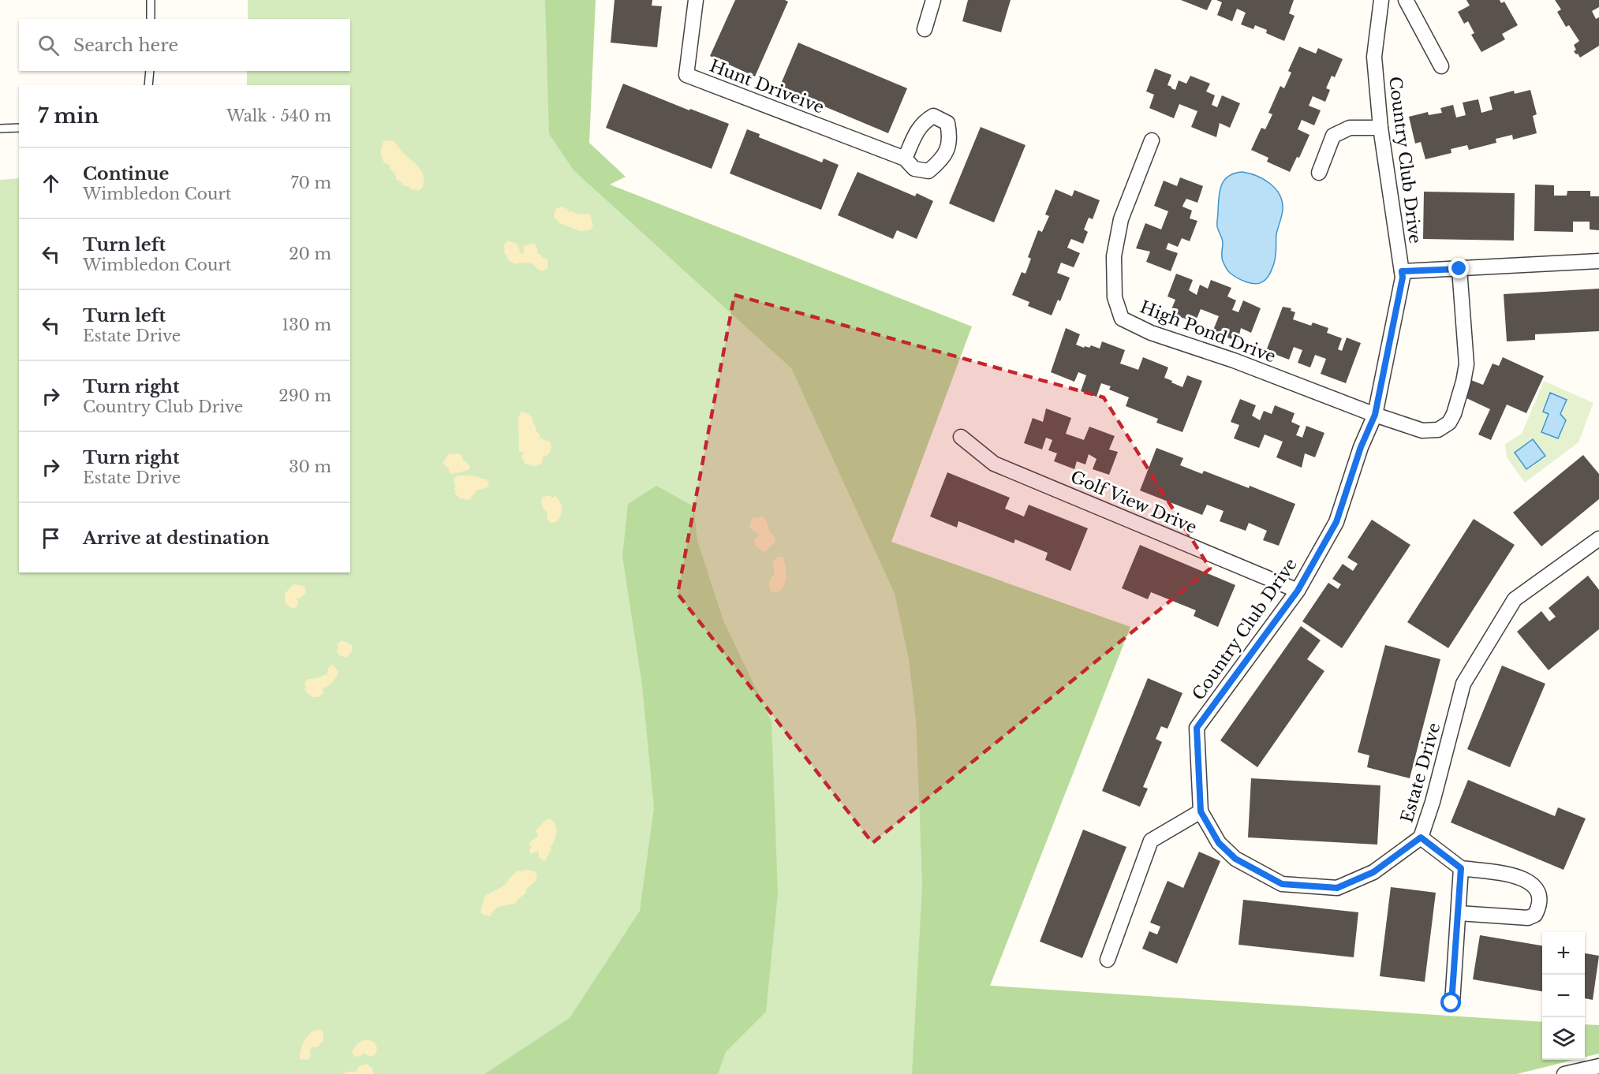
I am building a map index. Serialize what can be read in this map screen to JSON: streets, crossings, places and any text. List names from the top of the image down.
{
  "streets": {
    "street": [
      "Hunt Driveive",
      "Country Club Drive",
      "High Pond Drive",
      "Golf View Drive",
      "Estate Drive"
    ]
  },
  "crossings": [
    ["Country Club Drive", "High Pond Drive"],
    ["Country Club Drive", "Golf View Drive"],
    ["Country Club Drive", "Estate Drive"]
  ],
  "page": {
    "search": "Search here",
    "heading": ["7 min", "Walk · 540 m"],
    "list": [
      ["Continue", "Wimbledon Court", "70 m"],
      ["Turn left", "Wimbledon Court", "20 m"],
      ["Turn left", "Estate Drive", "130 m"],
      ["Turn right", "Country Club Drive", "290 m"],
      ["Turn right", "Estate Drive", "30 m"],
      "Arrive at destination"
    ],
    "map_buttons": ["+", "−"]
  }
}
